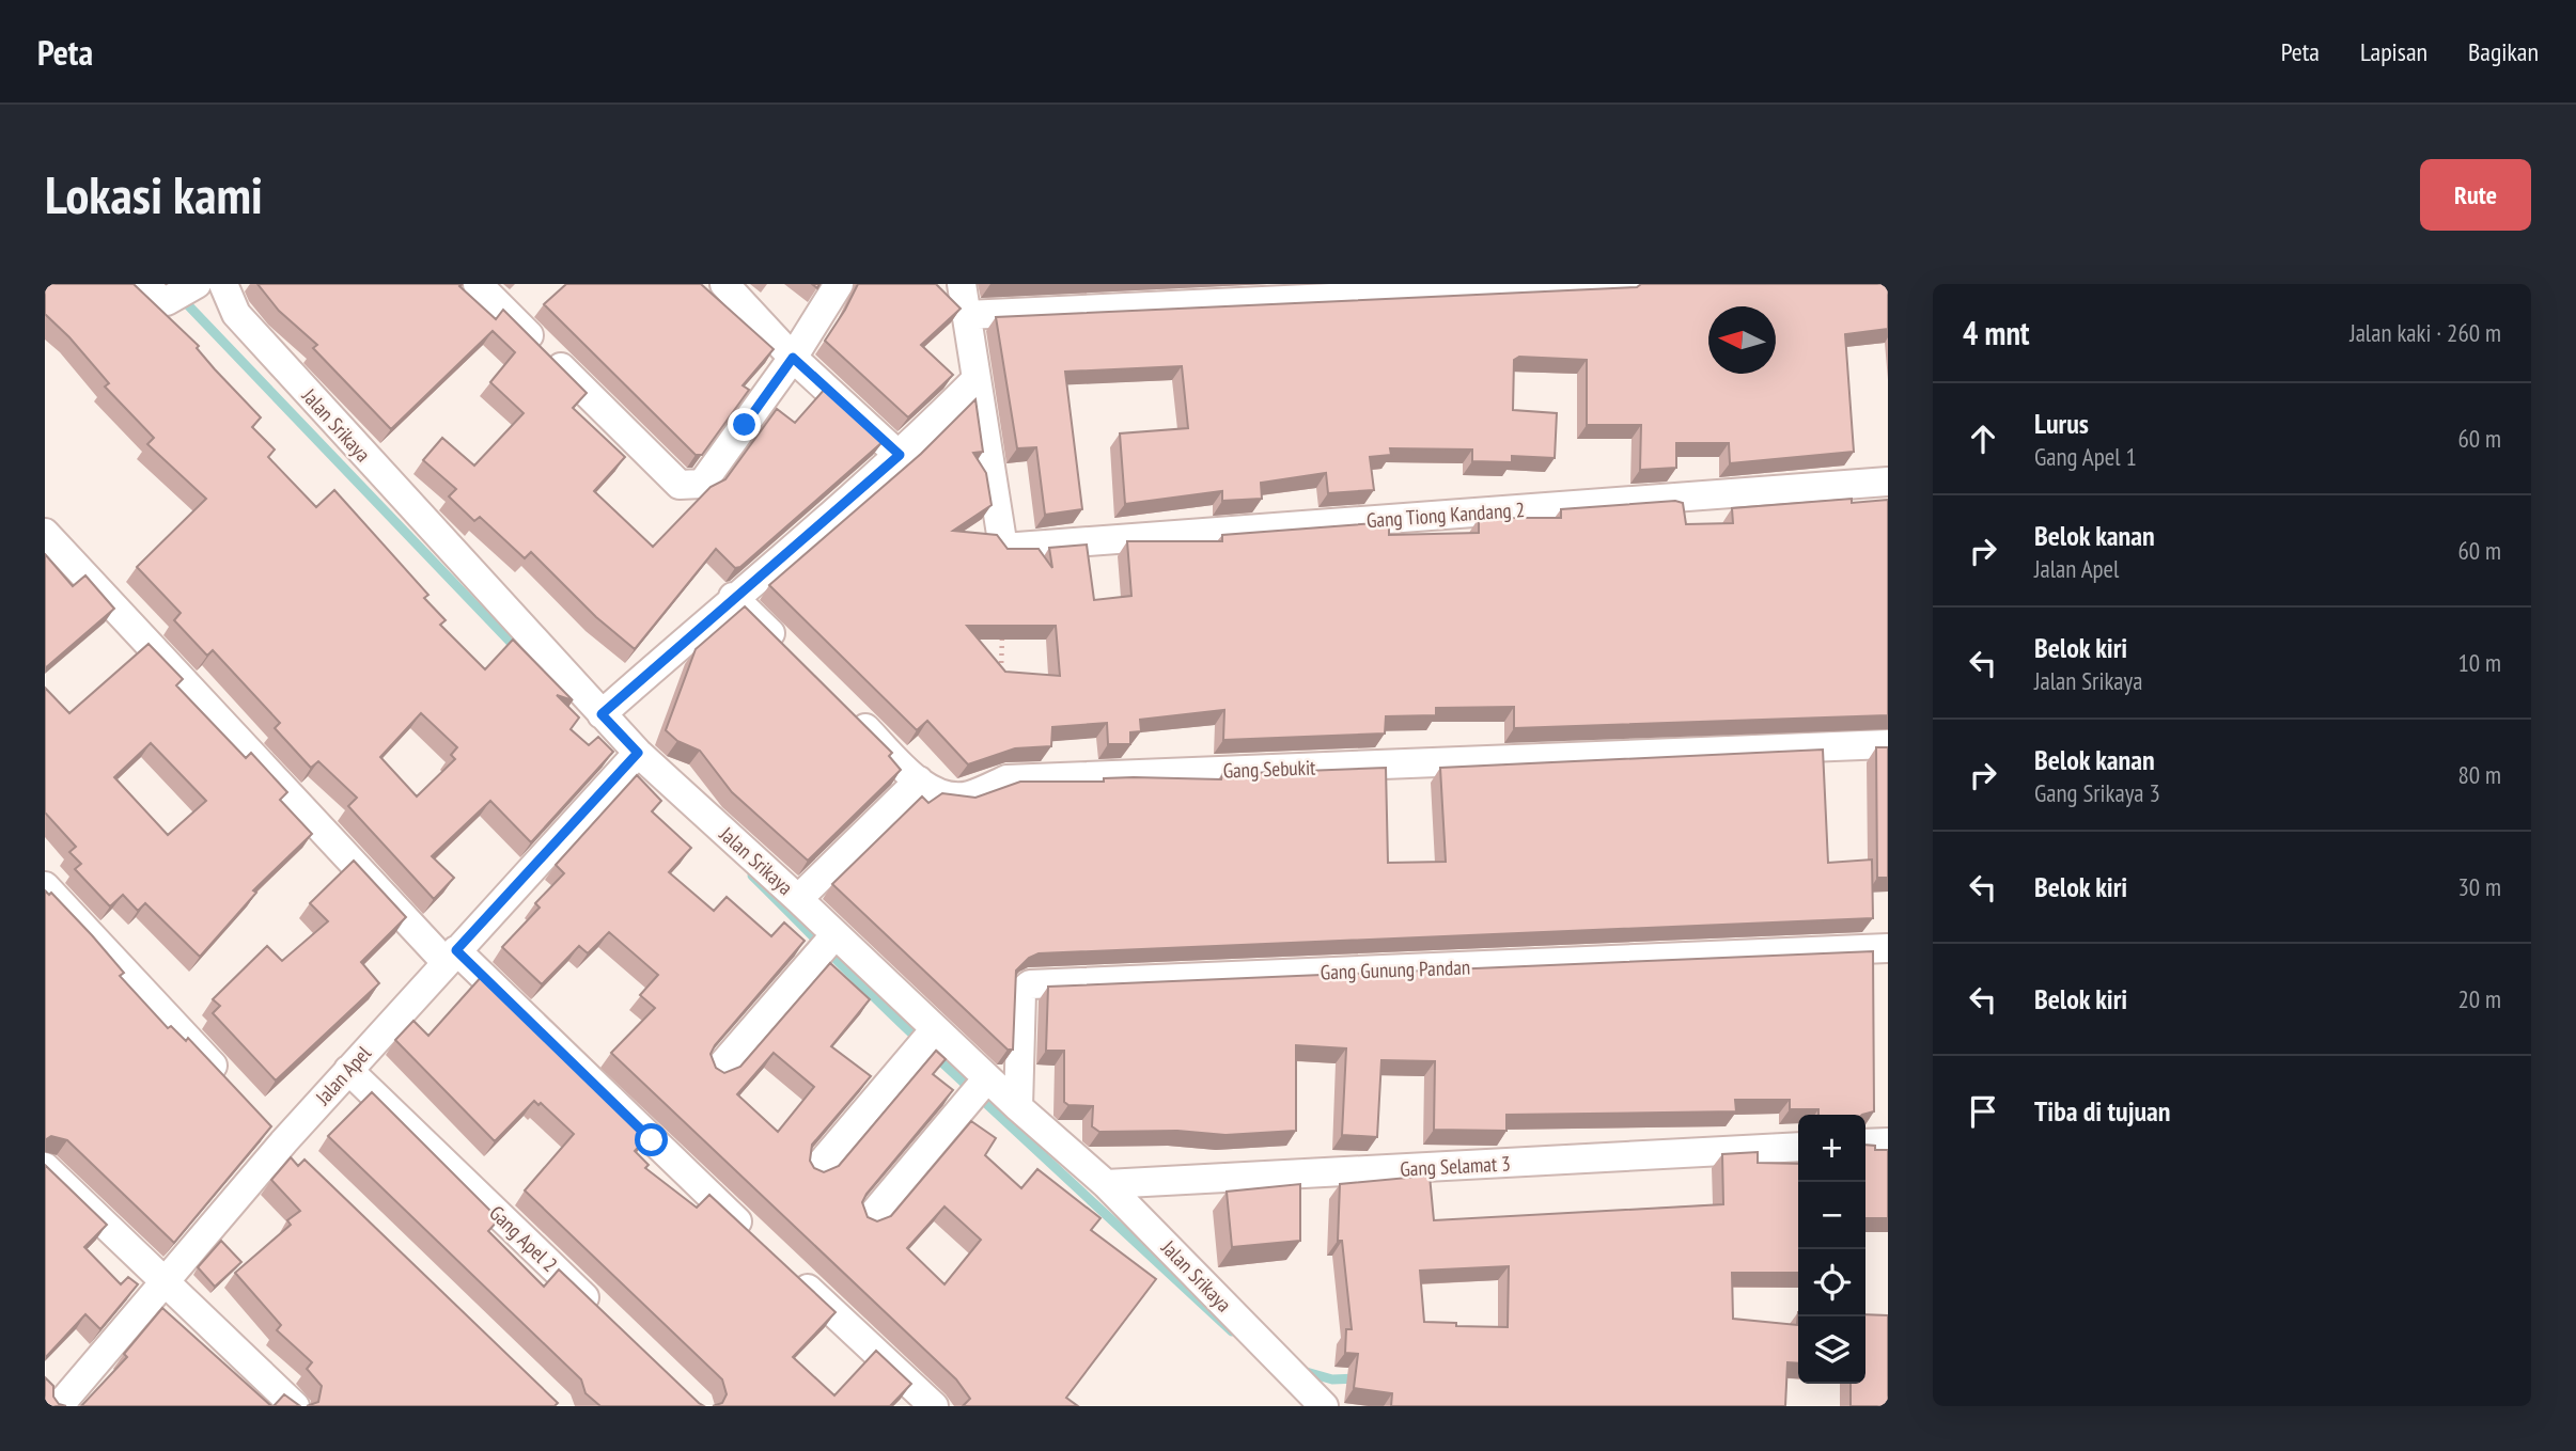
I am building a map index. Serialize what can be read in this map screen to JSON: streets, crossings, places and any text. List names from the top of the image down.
{
  "streets": {
    "street": [
      "Jalan Srikaya",
      "Gang Tiong Kandang 2",
      "Gang Sebukit",
      "Gang Gunung Pandan",
      "Jalan Apel",
      "Gang Selamat 3",
      "Gang Apel 2"
    ]
  },
  "crossings": [
    ["Jalan Srikaya", "Gang Gunung Pandan"],
    ["Jalan Srikaya", "Jalan Apel"],
    ["Jalan Srikaya", "Gang Selamat 3"],
    ["Jalan Apel", "Gang Apel 2"]
  ],
  "north": "left",
  "page": {
    "header": "Peta",
    "nav": ["Peta", "Lapisan", "Bagikan"],
    "buttons": "Rute",
    "title": "Lokasi kami",
    "heading": ["4 mnt", "Jalan kaki · 260 m"],
    "list": [
      ["Lurus", "Gang Apel 1", "60 m"],
      ["Belok kanan", "Jalan Apel", "60 m"],
      ["Belok kiri", "Jalan Srikaya", "10 m"],
      ["Belok kanan", "Gang Srikaya 3", "80 m"],
      ["Belok kiri", "30 m"],
      ["Belok kiri", "20 m"],
      "Tiba di tujuan"
    ],
    "map_buttons": ["+", "−"]
  }
}
